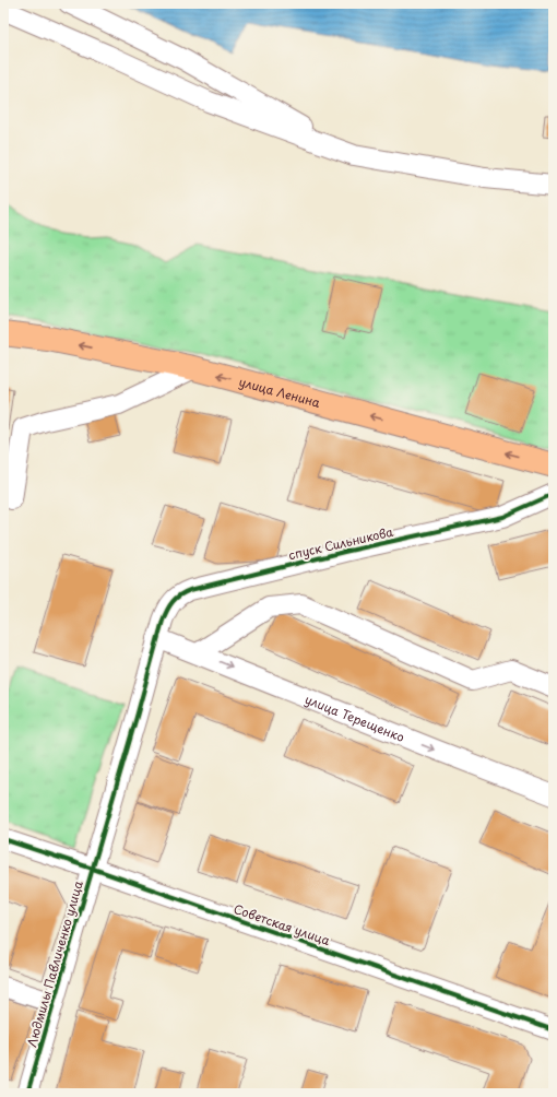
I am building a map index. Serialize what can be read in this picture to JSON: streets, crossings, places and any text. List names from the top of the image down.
{
  "streets": {
    "main road": ["улица Ленина"],
    "street": [
      "спуск Сильникова",
      "улица Терещенко",
      "Советская улица",
      "Людмилы Павличенко улица"
    ]
  },
  "crossings": [
    ["спуск Сильникова", "улица Терещенко"],
    ["спуск Сильникова", "Людмилы Павличенко улица"],
    ["улица Терещенко", "Людмилы Павличенко улица"],
    ["Советская улица", "Людмилы Павличенко улица"]
  ],
  "one_way": ["улица Ленина", "улица Терещенко"]
}
